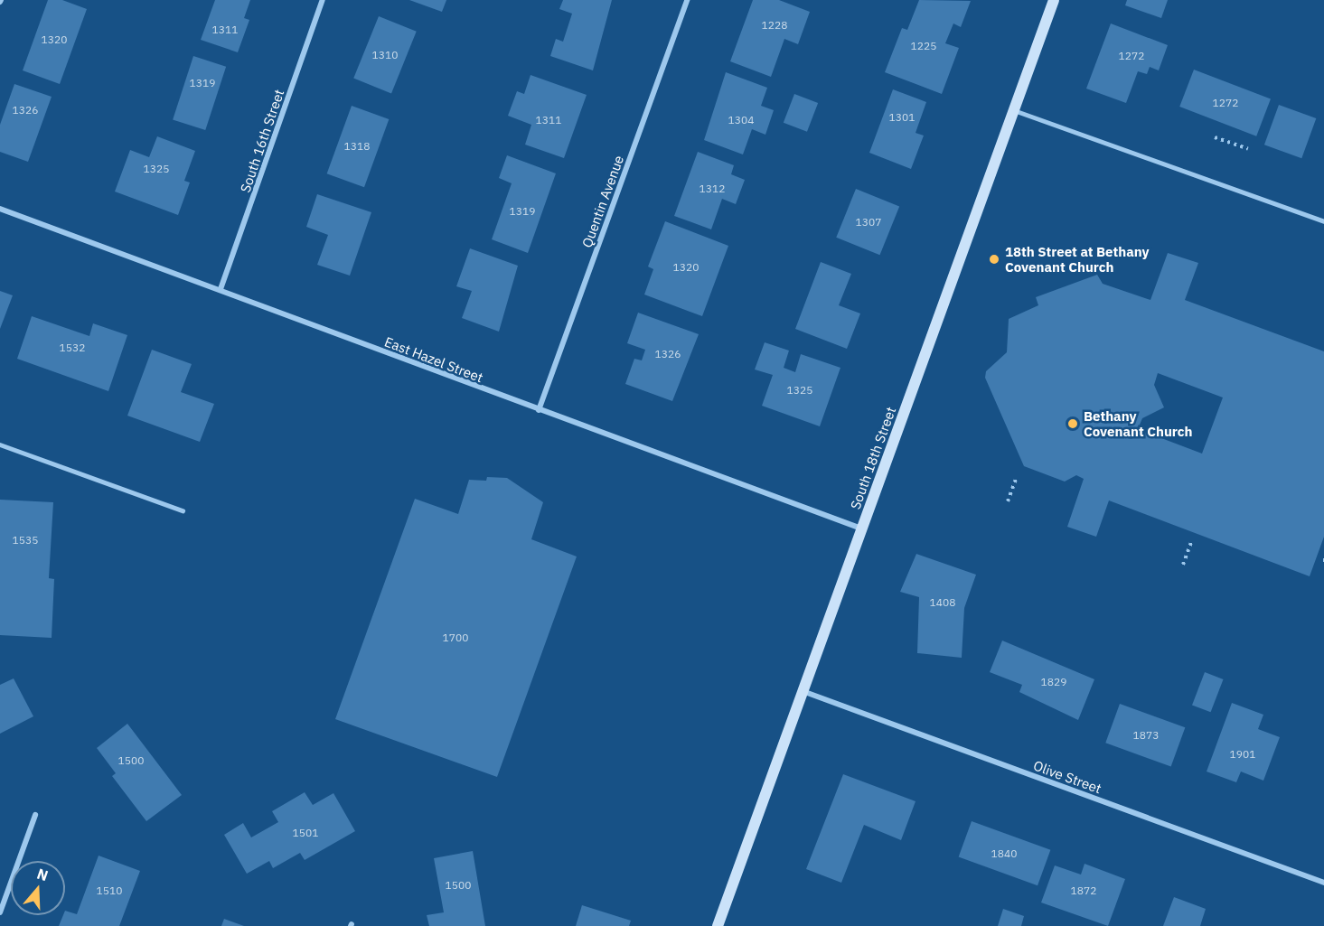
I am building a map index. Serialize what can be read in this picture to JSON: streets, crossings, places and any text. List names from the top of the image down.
{
  "streets": {
    "street": [
      "South 16th Street",
      "Quentin Avenue",
      "East Hazel Street",
      "South 18th Street",
      "Olive Street"
    ]
  },
  "crossings": [
    ["South 16th Street", "East Hazel Street"],
    ["Quentin Avenue", "East Hazel Street"],
    ["East Hazel Street", "South 18th Street"],
    ["South 18th Street", "Olive Street"]
  ],
  "places": ["18th Street at Bethany Covenant Church", "Bethany Covenant Church"],
  "house_numbers": [
    "1228",
    "1311",
    "1320",
    "1225",
    "1310",
    "1272",
    "1319",
    "1272",
    "1326",
    "1301",
    "1311",
    "1304",
    "1318",
    "1325",
    "1312",
    "1319",
    "1307",
    "1320",
    "1532",
    "1326",
    "1325",
    "1535",
    "1408",
    "1700",
    "1829",
    "1873",
    "1901",
    "1500",
    "1501",
    "1840",
    "1500",
    "1510",
    "1872"
  ],
  "north": "top"
}
